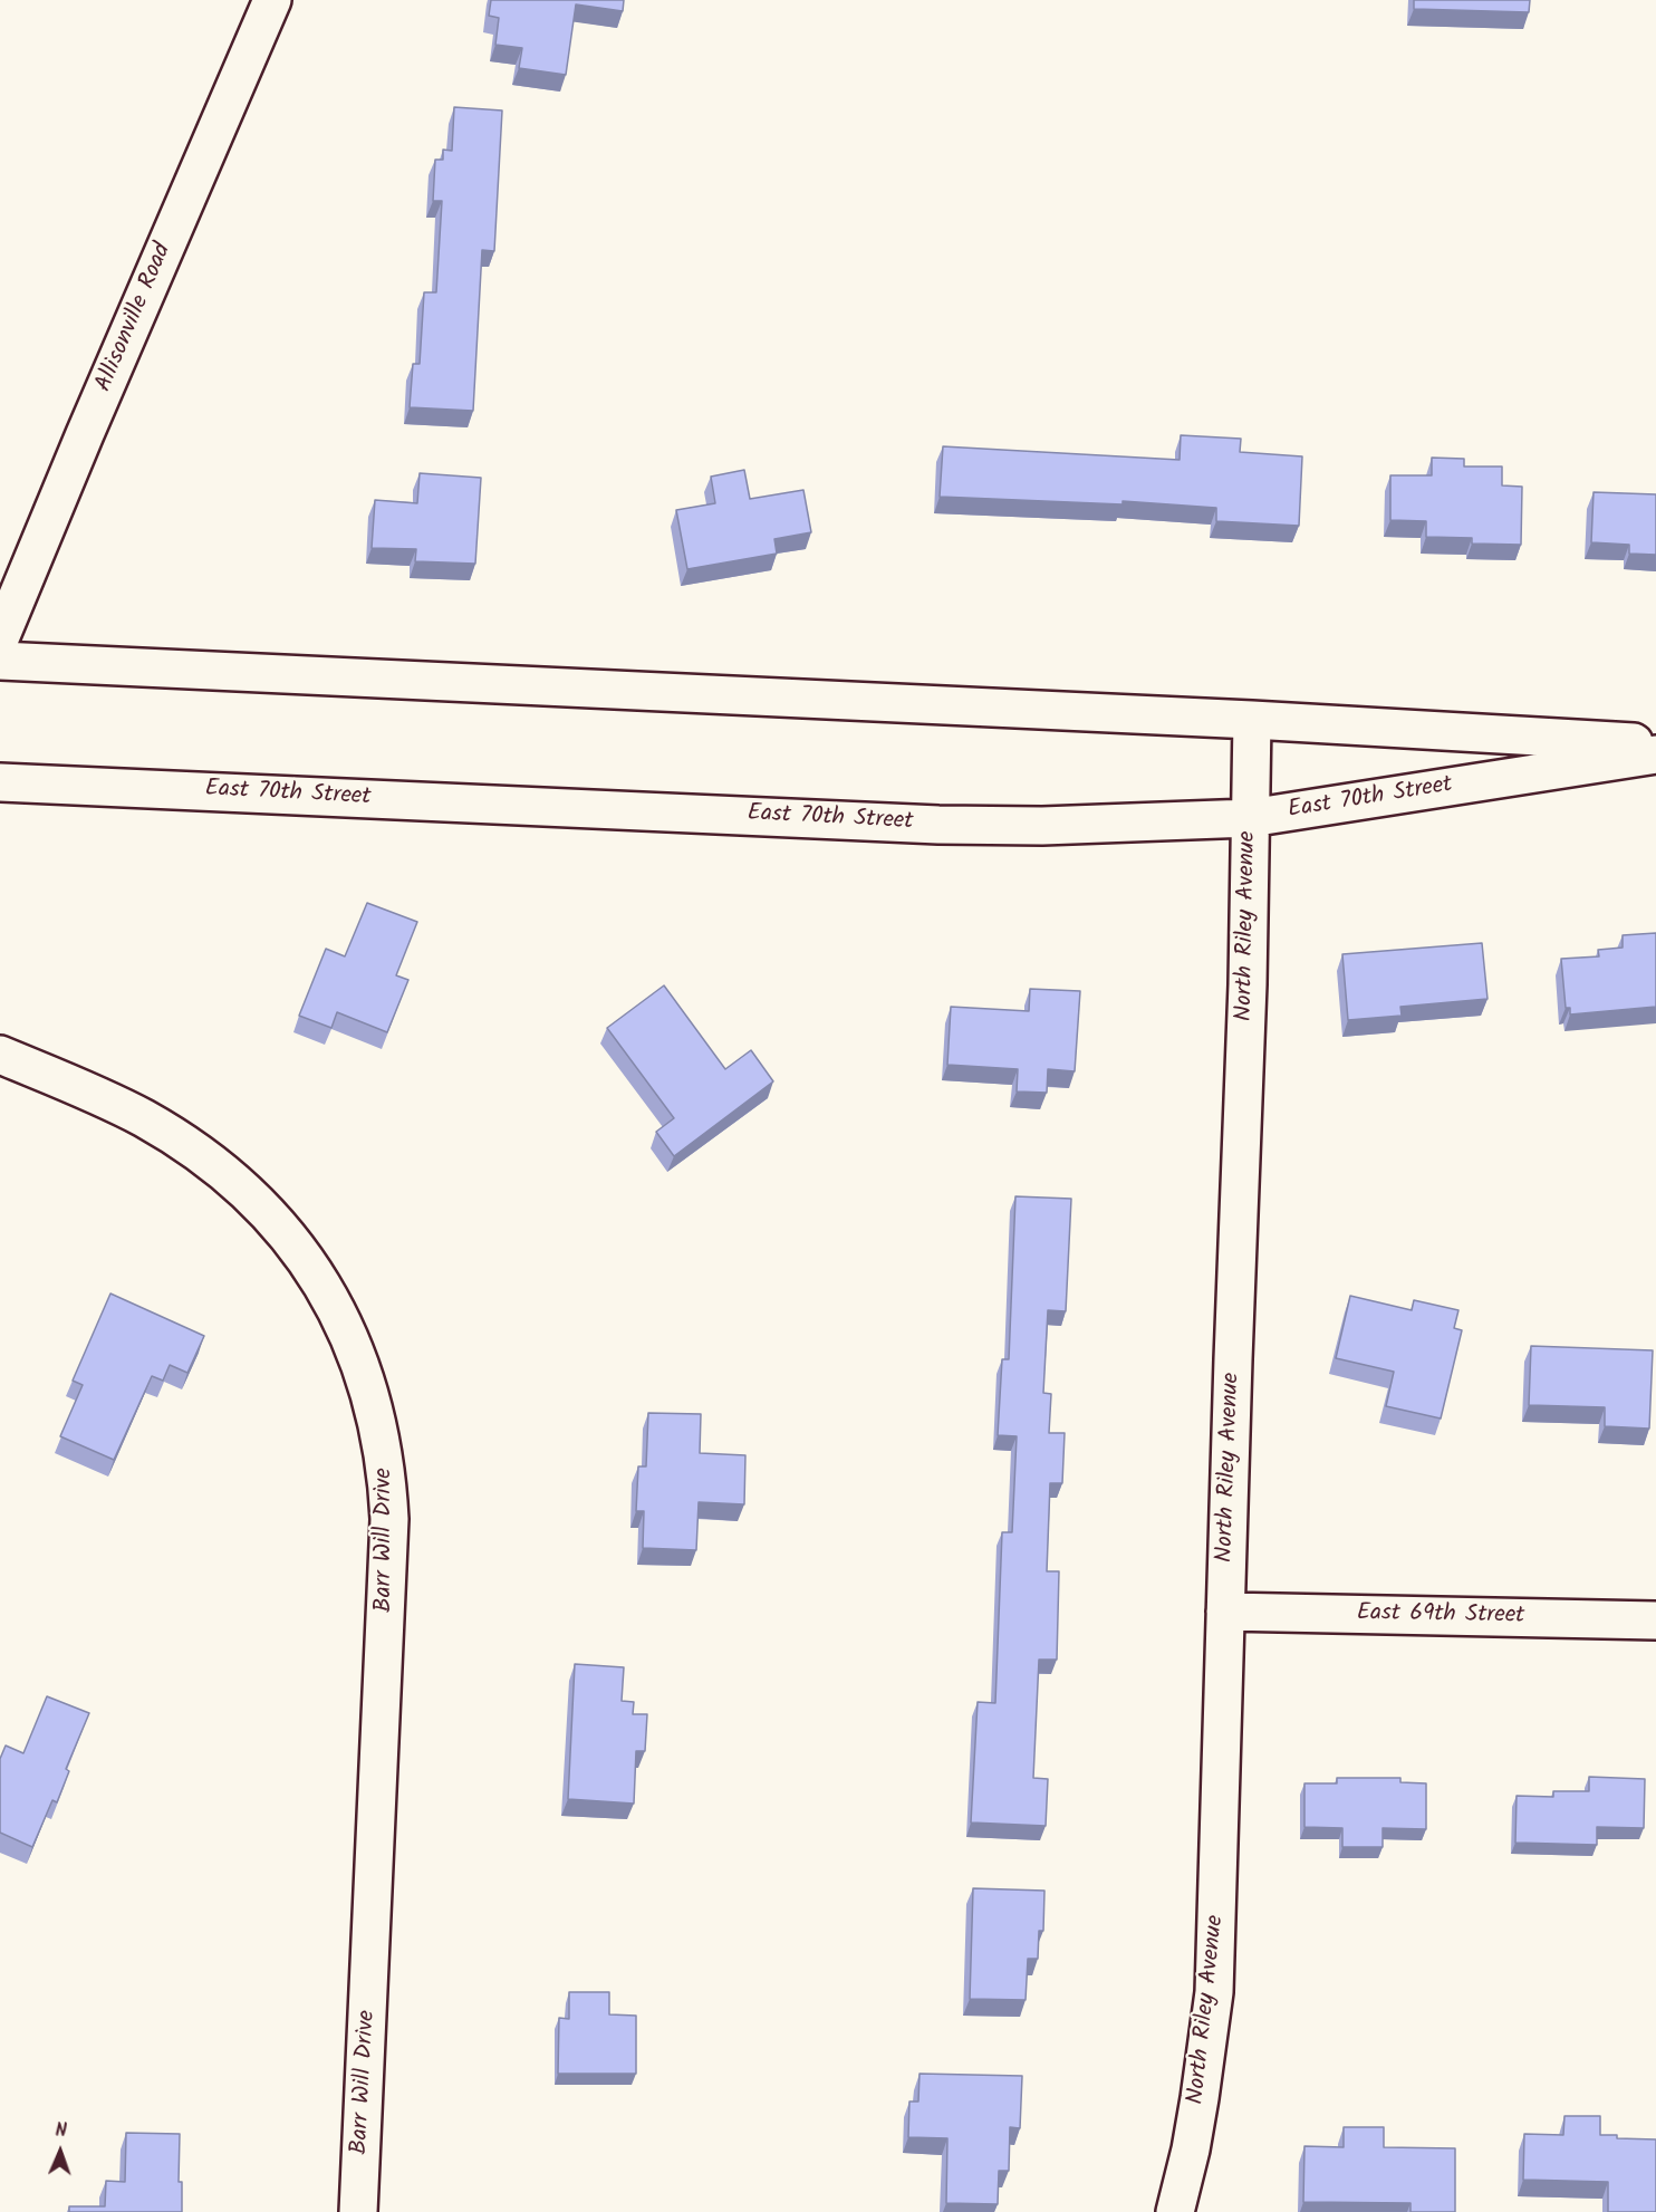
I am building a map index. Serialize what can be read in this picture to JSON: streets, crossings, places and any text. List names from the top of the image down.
{
  "streets": {
    "street": [
      "Allisonville Road",
      "East 70th Street",
      "North Riley Avenue",
      "Barr Will Drive",
      "East 69th Street"
    ]
  },
  "crossings": [
    ["East 70th Street", "North Riley Avenue"],
    ["North Riley Avenue", "East 69th Street"]
  ],
  "north": "top"
}
